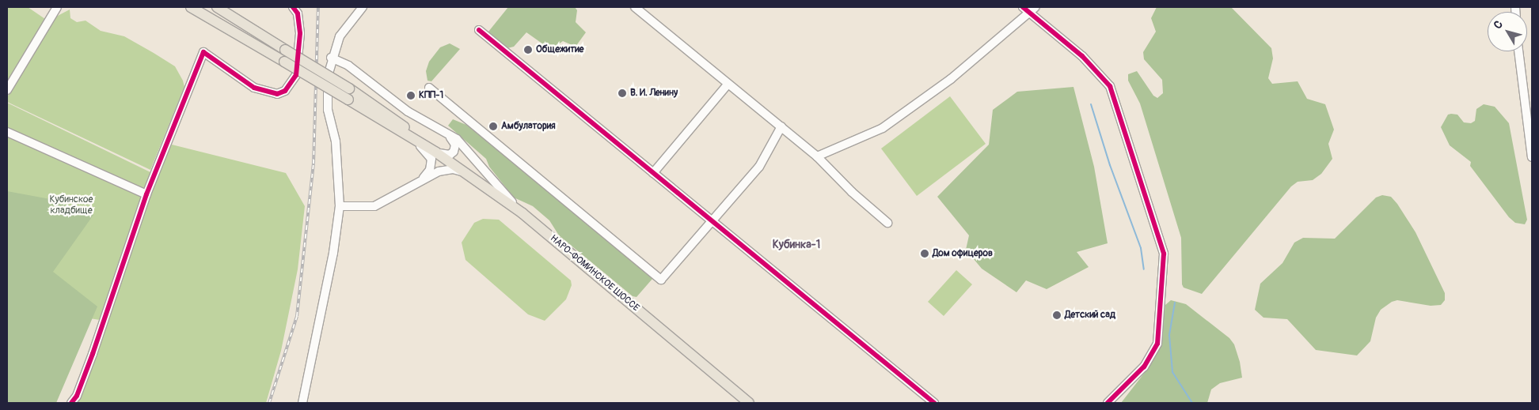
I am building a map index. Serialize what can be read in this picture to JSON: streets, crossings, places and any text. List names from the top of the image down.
{
  "streets": {
    "main road": ["НАРО-ФОМИНСКОЕ ШОССЕ"]
  },
  "districts": ["Кубинка-1"],
  "parks": ["Кубинское кладбище"],
  "places": [
    "Общежитие",
    "В. И. Ленину",
    "КПП-1",
    "Амбулатория",
    "Дом офицеров",
    "Детский сад"
  ],
  "north": "top left"
}
